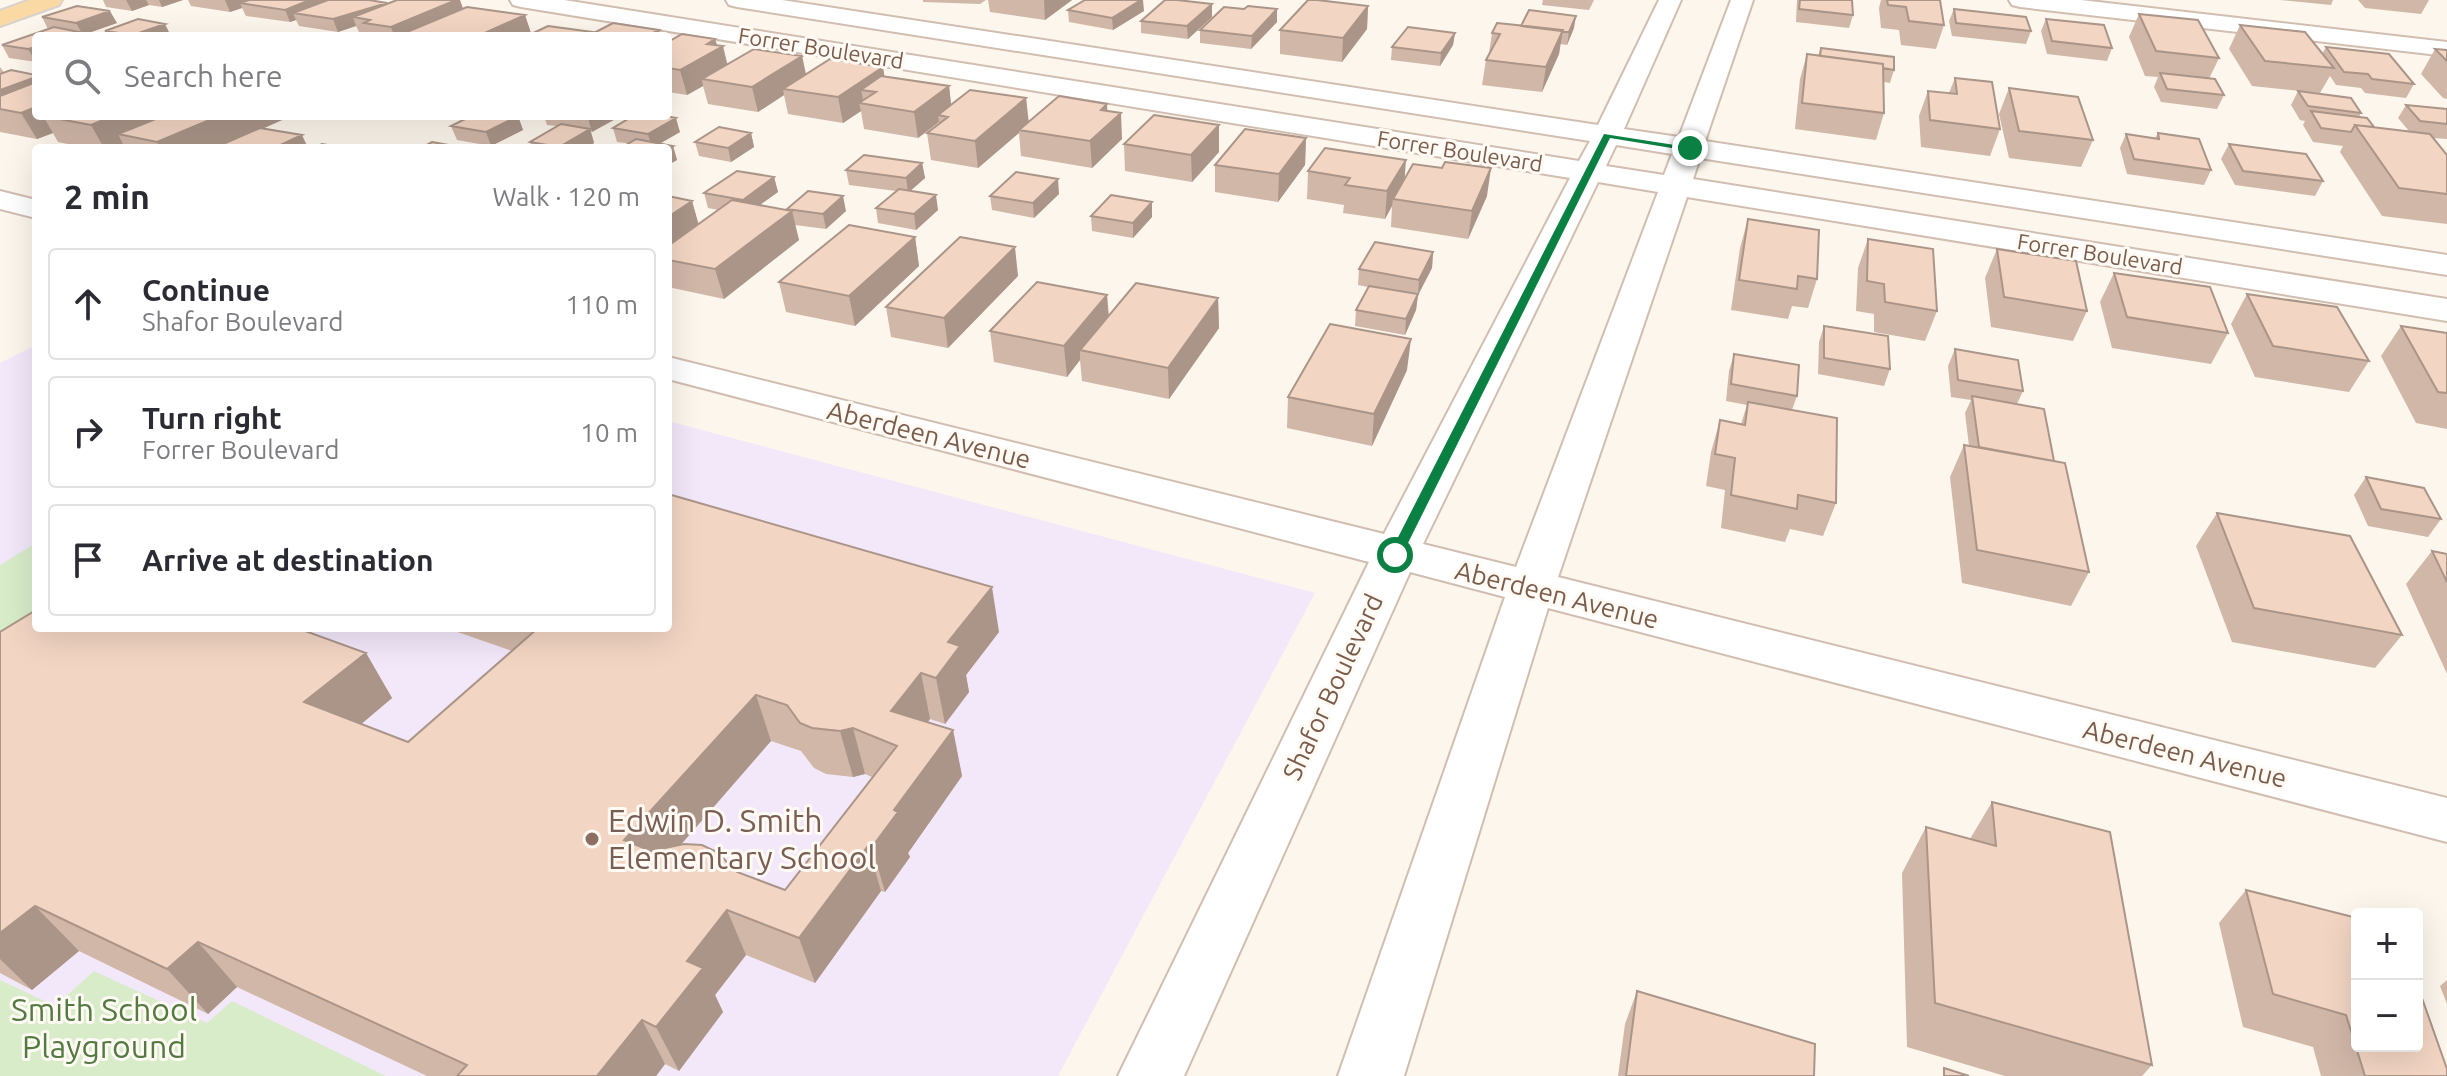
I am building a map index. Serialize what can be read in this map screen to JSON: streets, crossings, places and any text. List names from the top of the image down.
{
  "streets": {
    "street": ["Forrer Boulevard", "Aberdeen Avenue", "Shafor Boulevard"]
  },
  "crossings": [
    ["Forrer Boulevard", "Shafor Boulevard"],
    ["Aberdeen Avenue", "Shafor Boulevard"]
  ],
  "parks": ["Smith School Playground"],
  "places": ["Edwin D. Smith Elementary School"],
  "page": {
    "search": "Search here",
    "heading": ["2 min", "Walk · 120 m"],
    "list": [
      ["Continue", "Shafor Boulevard", "110 m"],
      ["Turn right", "Forrer Boulevard", "10 m"],
      "Arrive at destination"
    ],
    "map_buttons": ["+", "−"]
  }
}
